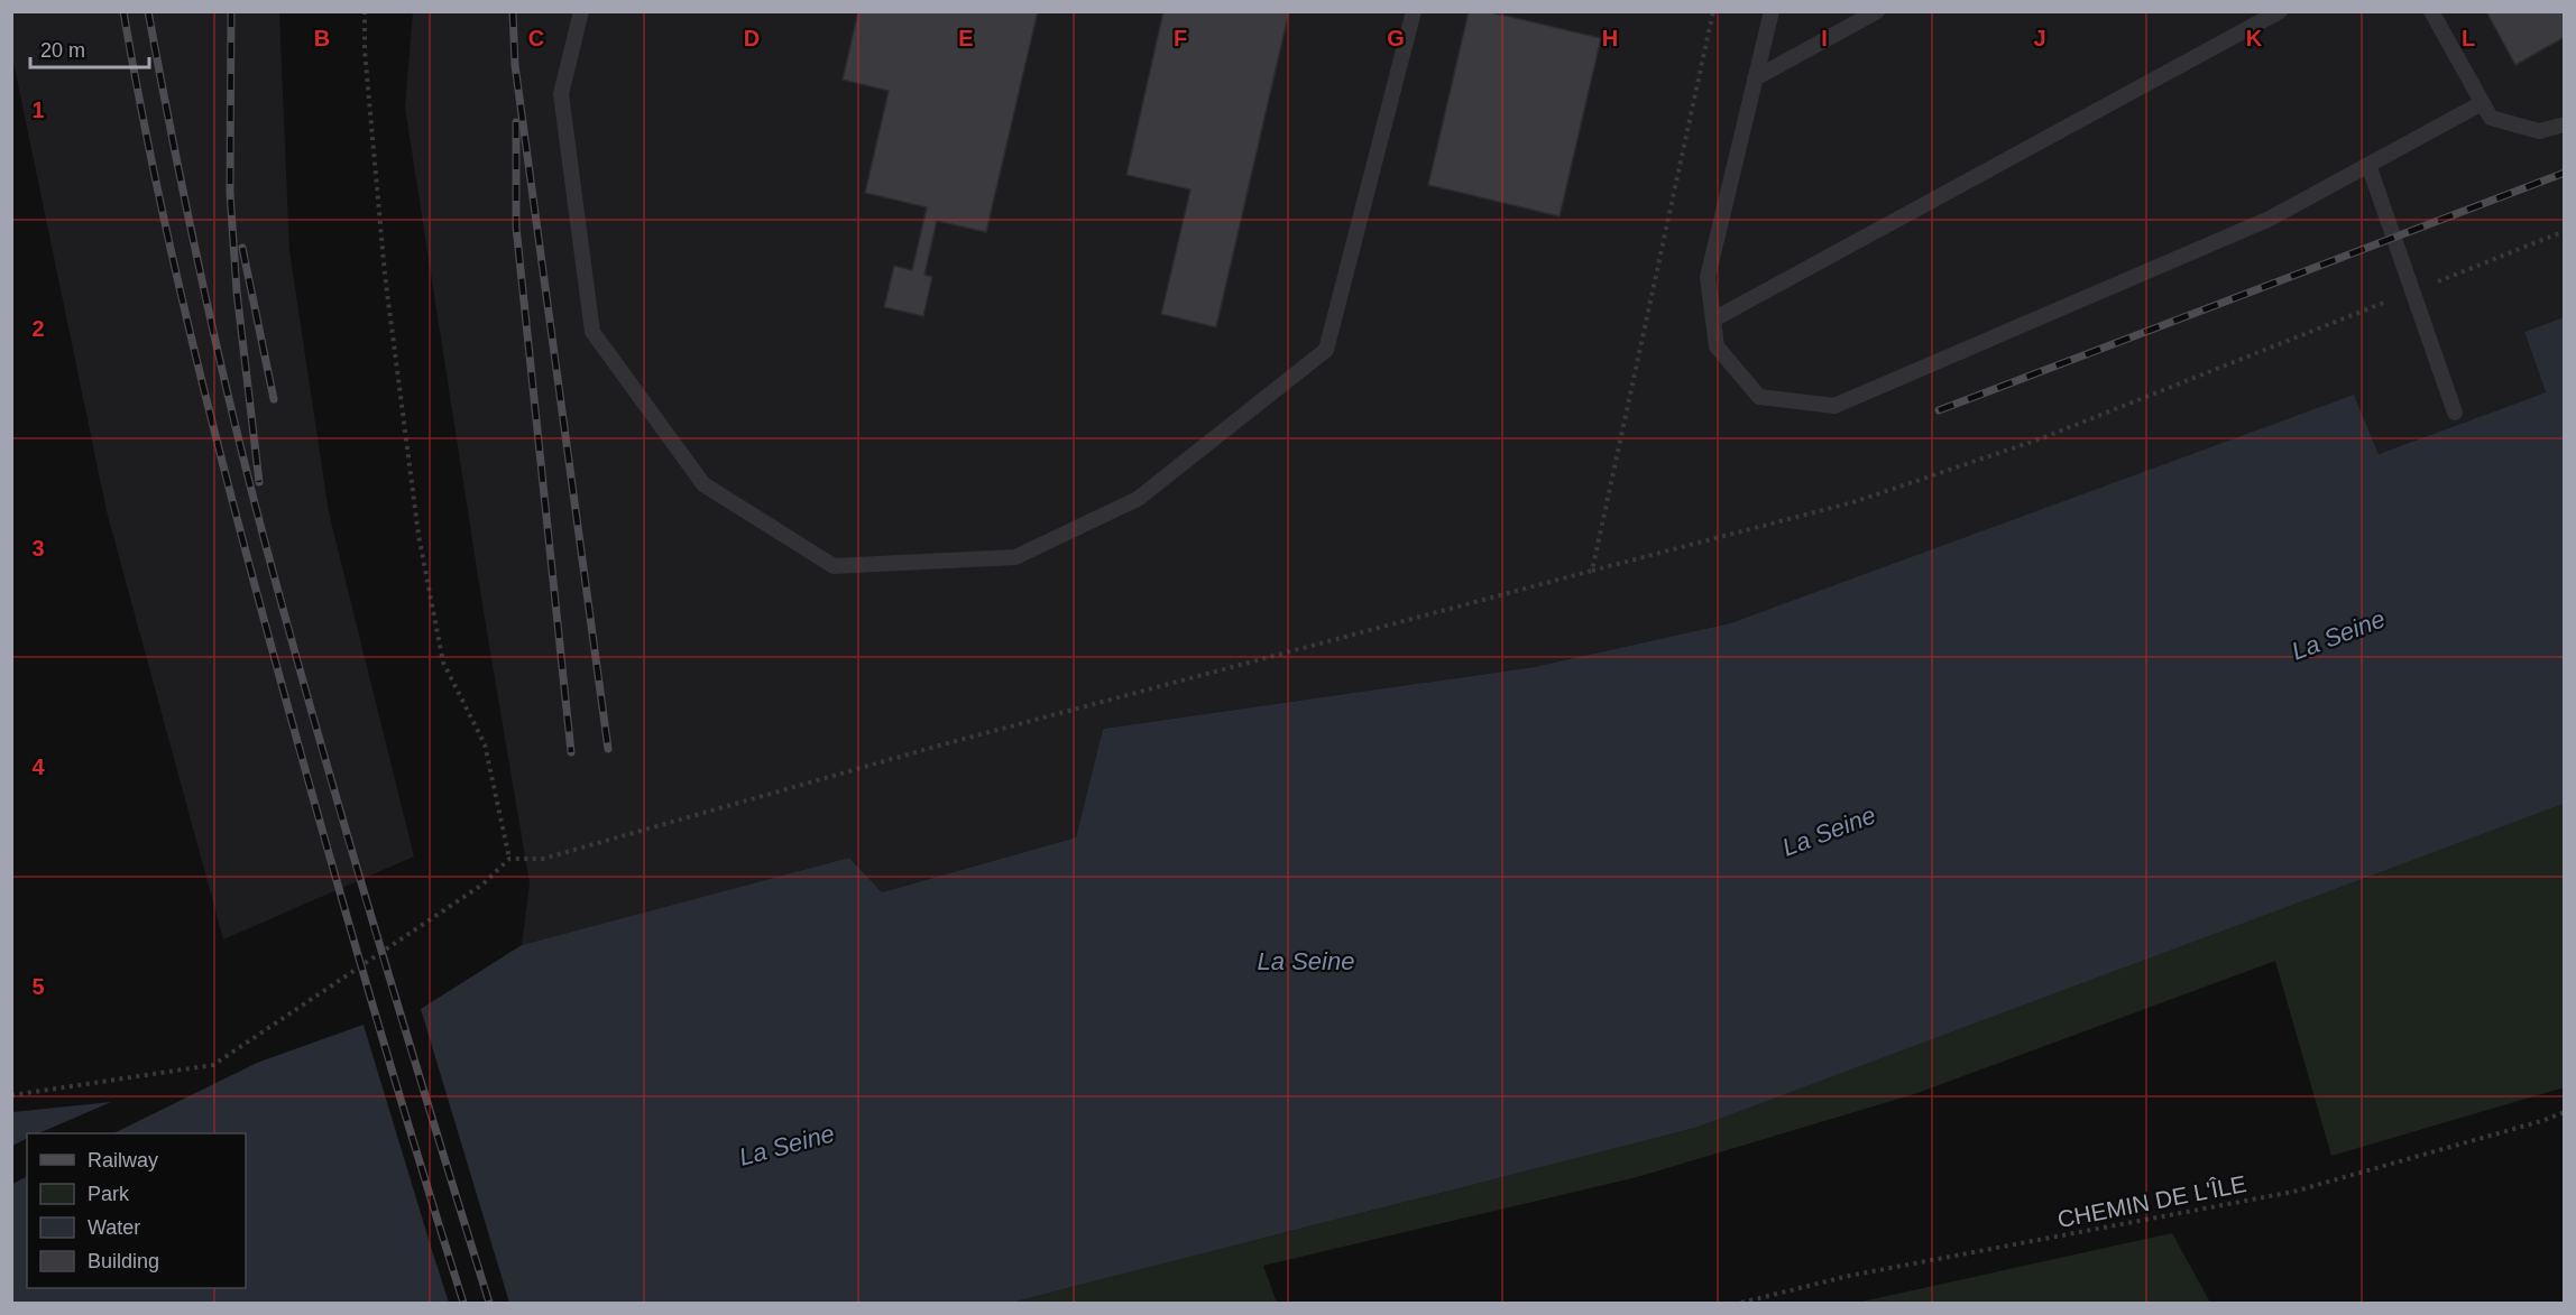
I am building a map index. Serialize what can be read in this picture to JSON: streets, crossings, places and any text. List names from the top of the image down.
{
  "streets": {
    "path": ["CHEMIN DE L'ÎLE"]
  },
  "water": ["La Seine"],
  "legend": [
    "Railway",
    "Park",
    "Water",
    "Building"
  ],
  "scale_bar": "20 m",
  "grid": {
    "columns": [
      "B",
      "C",
      "D",
      "E",
      "F",
      "G",
      "H",
      "I",
      "J",
      "K",
      "L"
    ],
    "rows": [
      "1",
      "2",
      "3",
      "4",
      "5"
    ]
  }
}
